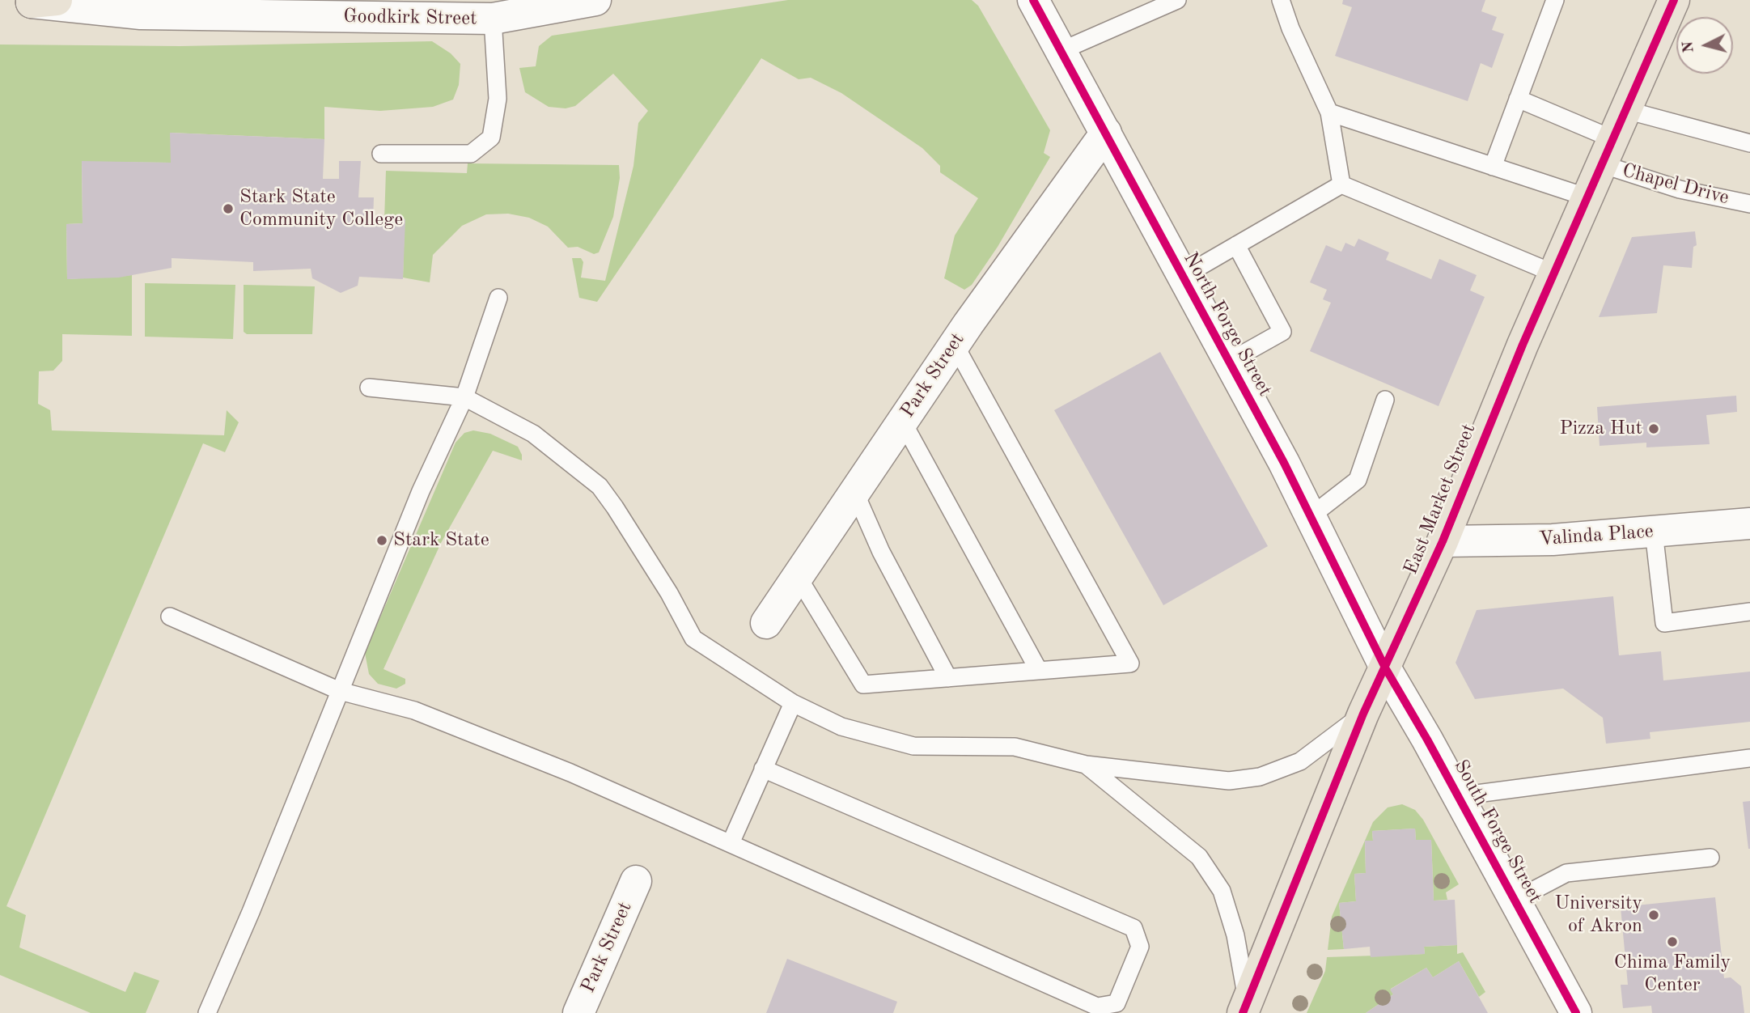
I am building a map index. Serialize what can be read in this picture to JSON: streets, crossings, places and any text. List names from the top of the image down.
{
  "streets": {
    "main road": ["East Market Street"],
    "street": [
      "Goodkirk Street",
      "North Forge Street",
      "Park Street",
      "Valinda Place",
      "South Forge Street"
    ],
    "lane": ["Chapel Drive"]
  },
  "crossings": [
    ["Chapel Drive", "East Market Street"],
    ["North Forge Street", "Park Street"],
    ["North Forge Street", "East Market Street"],
    ["North Forge Street", "South Forge Street"],
    ["East Market Street", "Valinda Place"],
    ["East Market Street", "South Forge Street"]
  ],
  "places": [
    "Stark State Community College",
    "Pizza Hut",
    "Stark State",
    "University of Akron",
    "Chima Family Center"
  ],
  "north": "left"
}
